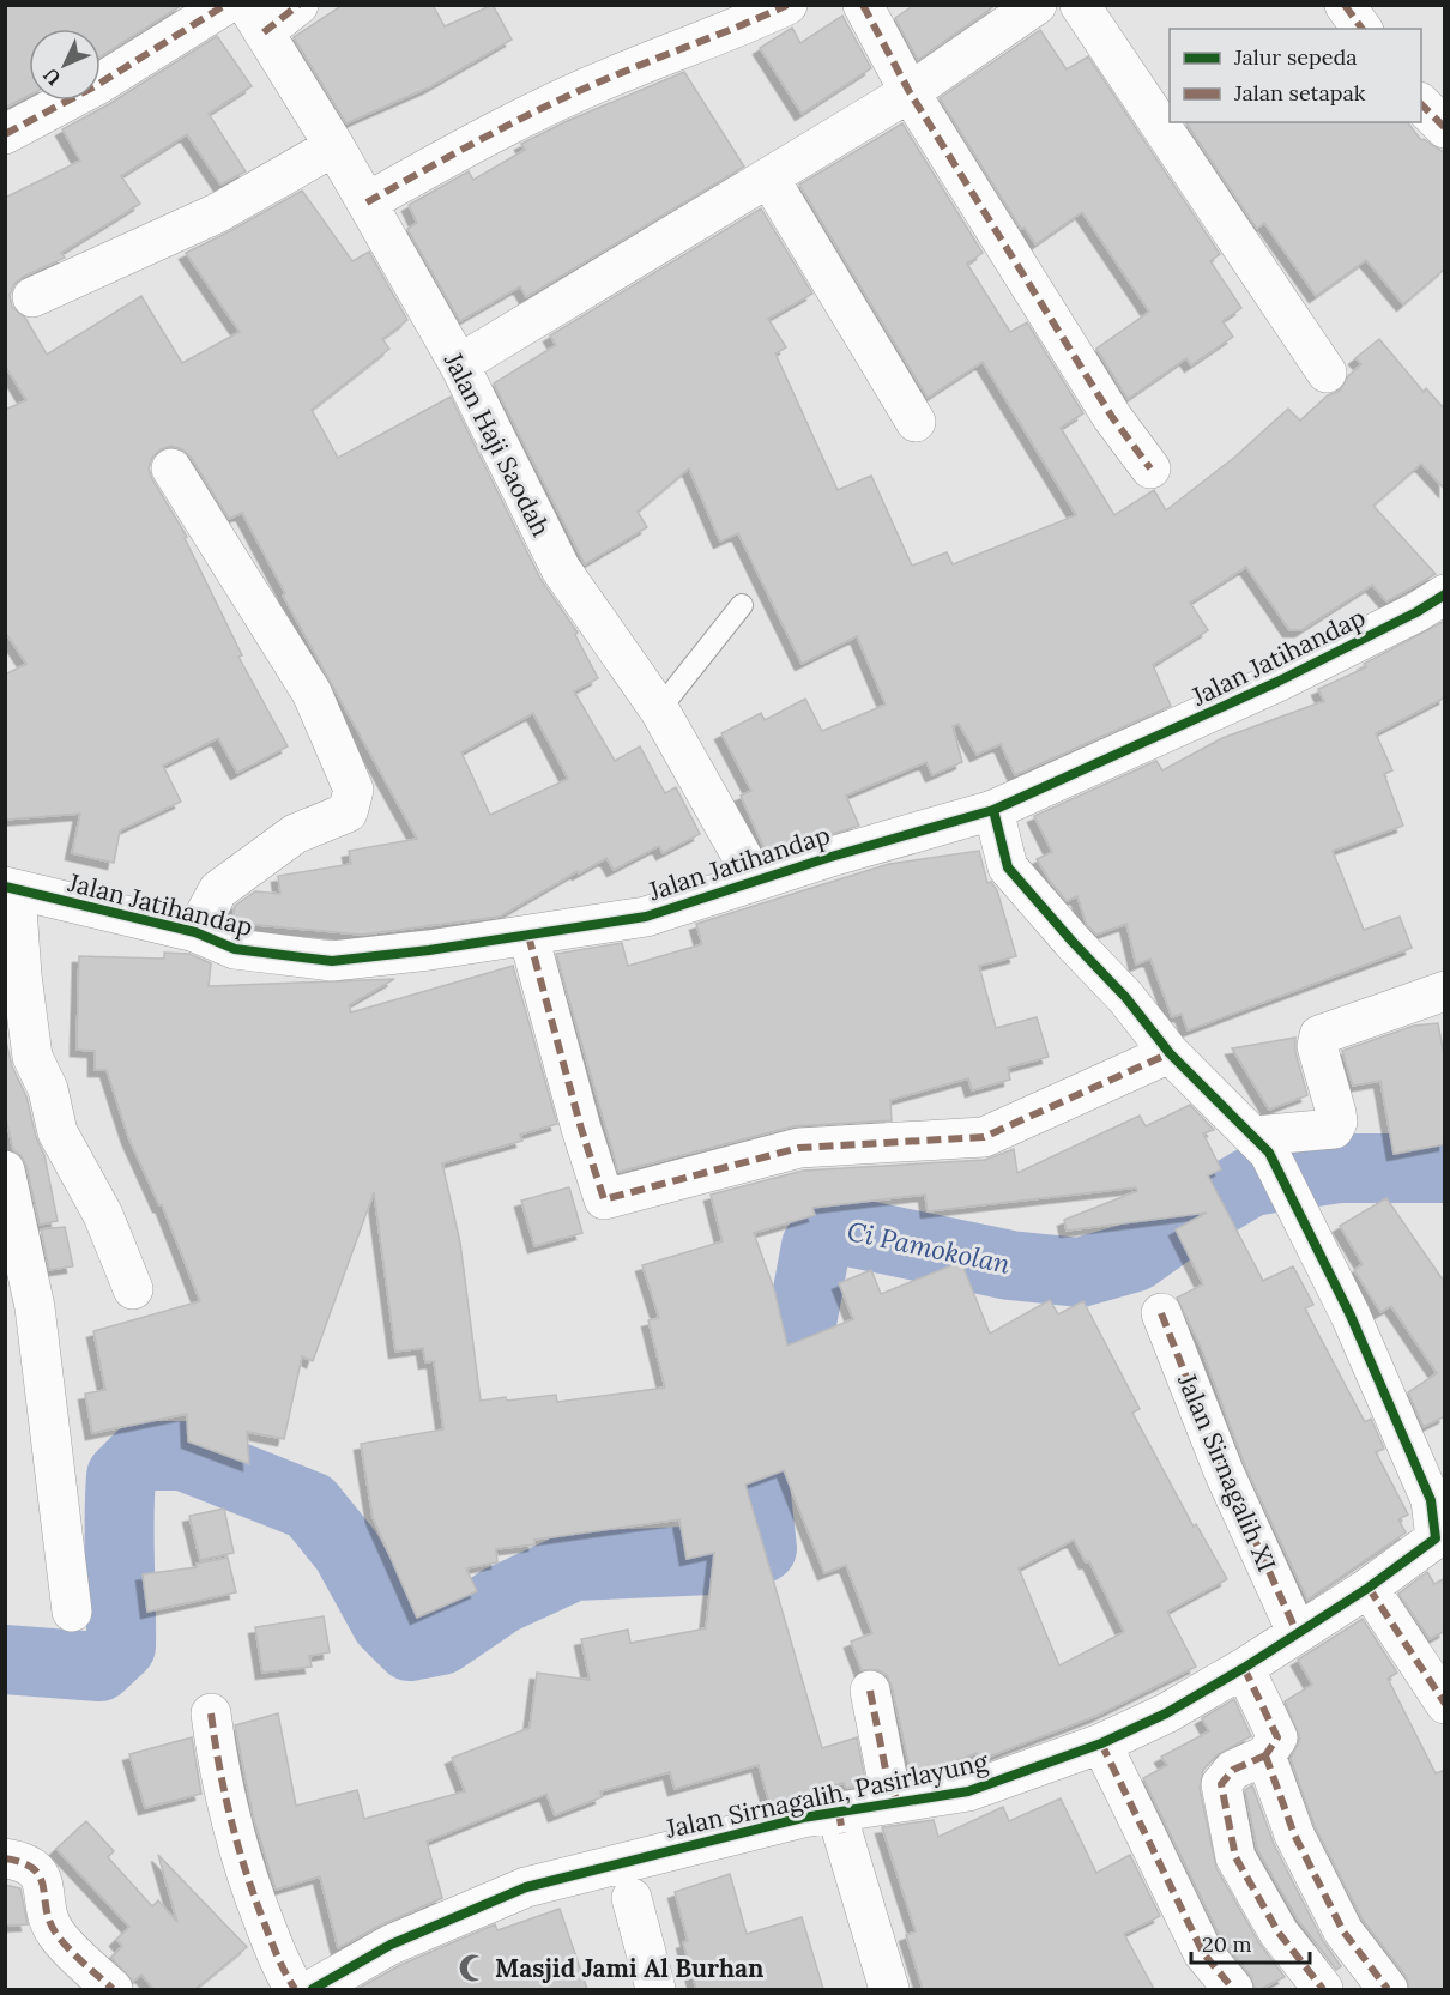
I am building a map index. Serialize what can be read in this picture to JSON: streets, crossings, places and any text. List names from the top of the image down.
{
  "streets": {
    "street": [
      "Jalan Haji Saodah",
      "Jalan Jatihandap",
      "Jalan Sirnagalih XI",
      "Jalan Sirnagalih, Pasirlayung"
    ]
  },
  "crossings": [
    ["Jalan Haji Saodah", "Jalan Jatihandap"],
    ["Jalan Jatihandap", "Jalan Sirnagalih, Pasirlayung"],
    ["Jalan Sirnagalih XI", "Jalan Sirnagalih, Pasirlayung"]
  ],
  "water": ["Ci Pamokolan"],
  "places": {
    "mosque": ["Masjid Jami Al Burhan"]
  },
  "legend": ["Jalur sepeda", "Jalan setapak"],
  "scale_bar": "20 m",
  "north": "bottom left"
}
